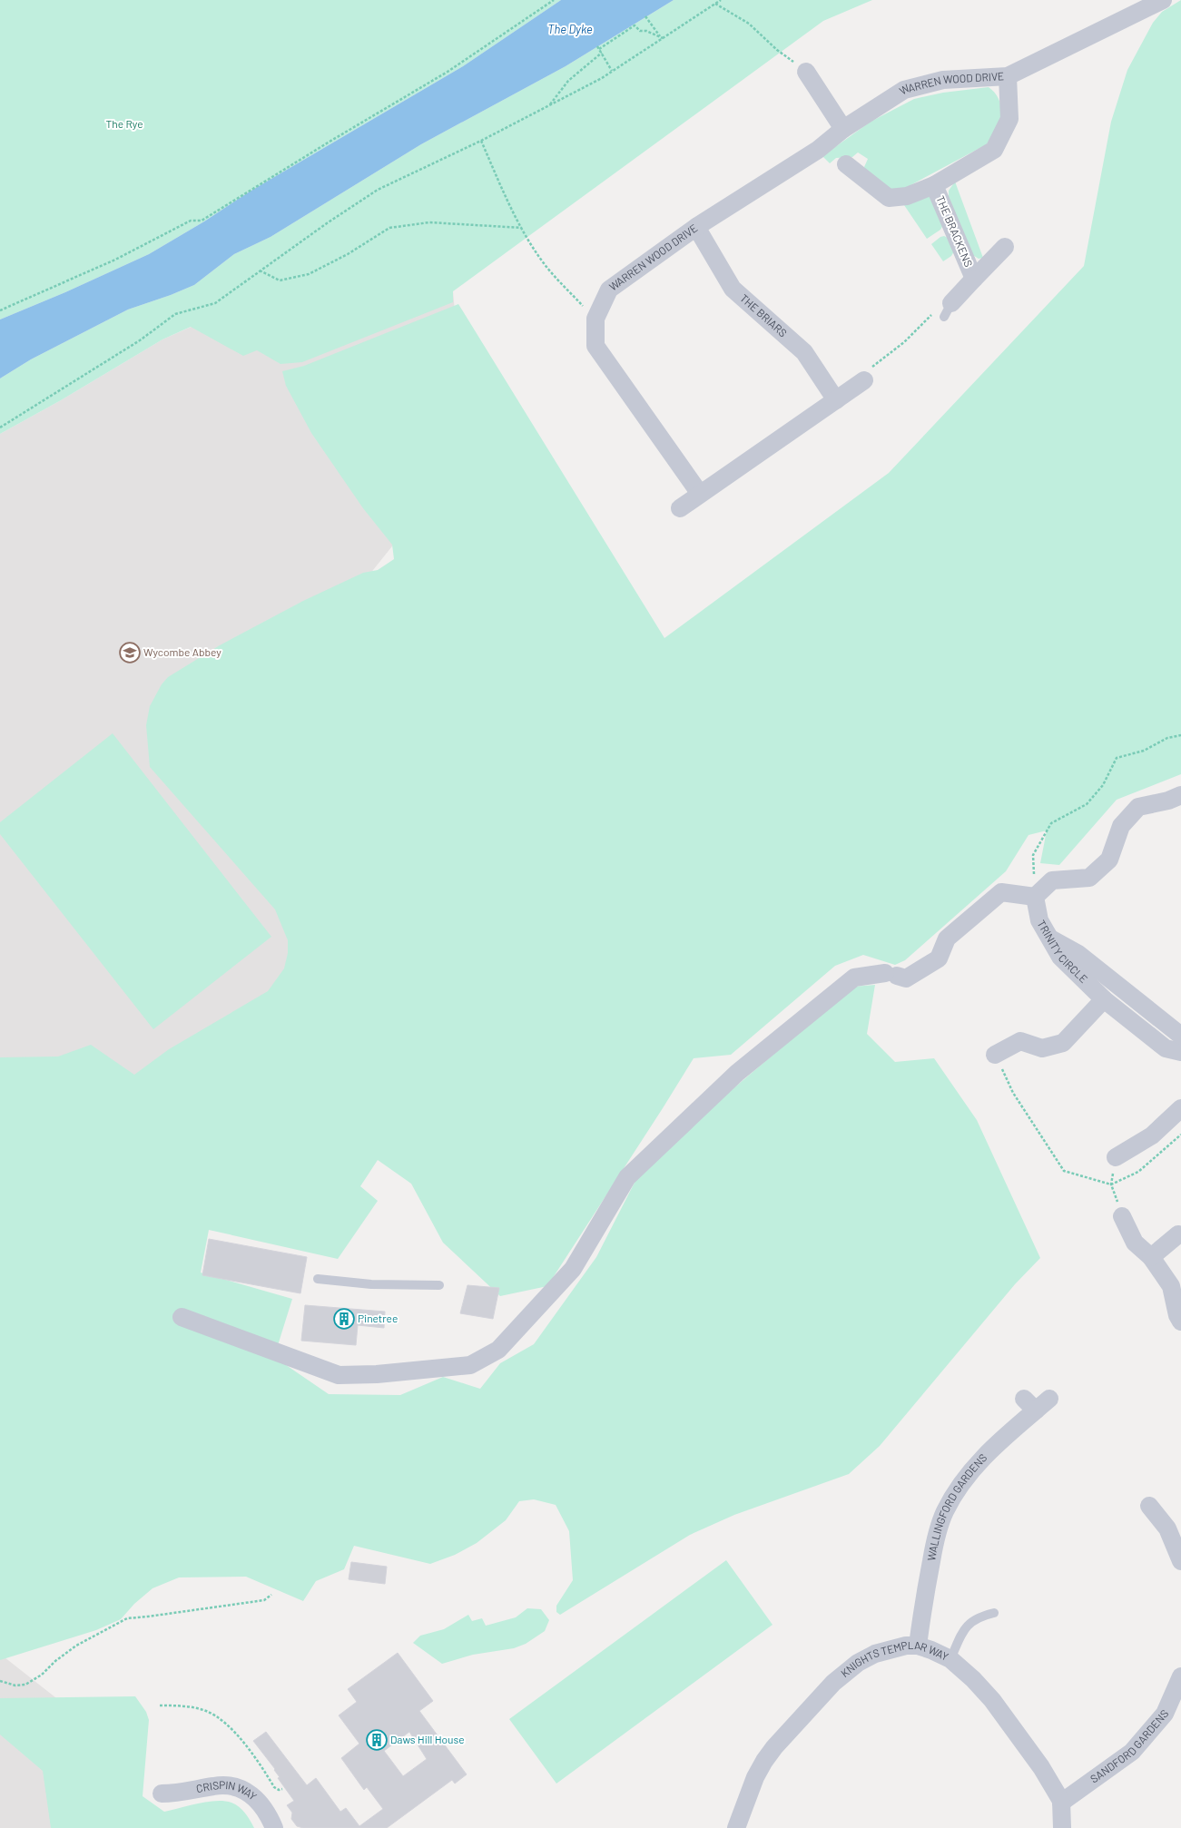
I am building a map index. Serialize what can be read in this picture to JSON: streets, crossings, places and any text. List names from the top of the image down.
{
  "streets": {
    "street": [
      "WARREN WOOD DRIVE",
      "THE BRACKENS",
      "THE BRIARS",
      "TRINITY CIRCLE",
      "WALLINGFORD GARDENS",
      "KNIGHTS TEMPLAR WAY",
      "SANDFORD GARDENS",
      "CRISPIN WAY"
    ]
  },
  "crossings": [
    ["WARREN WOOD DRIVE", "THE BRACKENS"],
    ["WARREN WOOD DRIVE", "THE BRIARS"],
    ["WALLINGFORD GARDENS", "KNIGHTS TEMPLAR WAY"],
    ["KNIGHTS TEMPLAR WAY", "SANDFORD GARDENS"]
  ],
  "water": ["The Dyke"],
  "parks": ["The Rye"],
  "places": {
    "school or university": ["Wycombe Abbey"],
    "building": ["Pinetree", "Daws Hill House"]
  }
}
